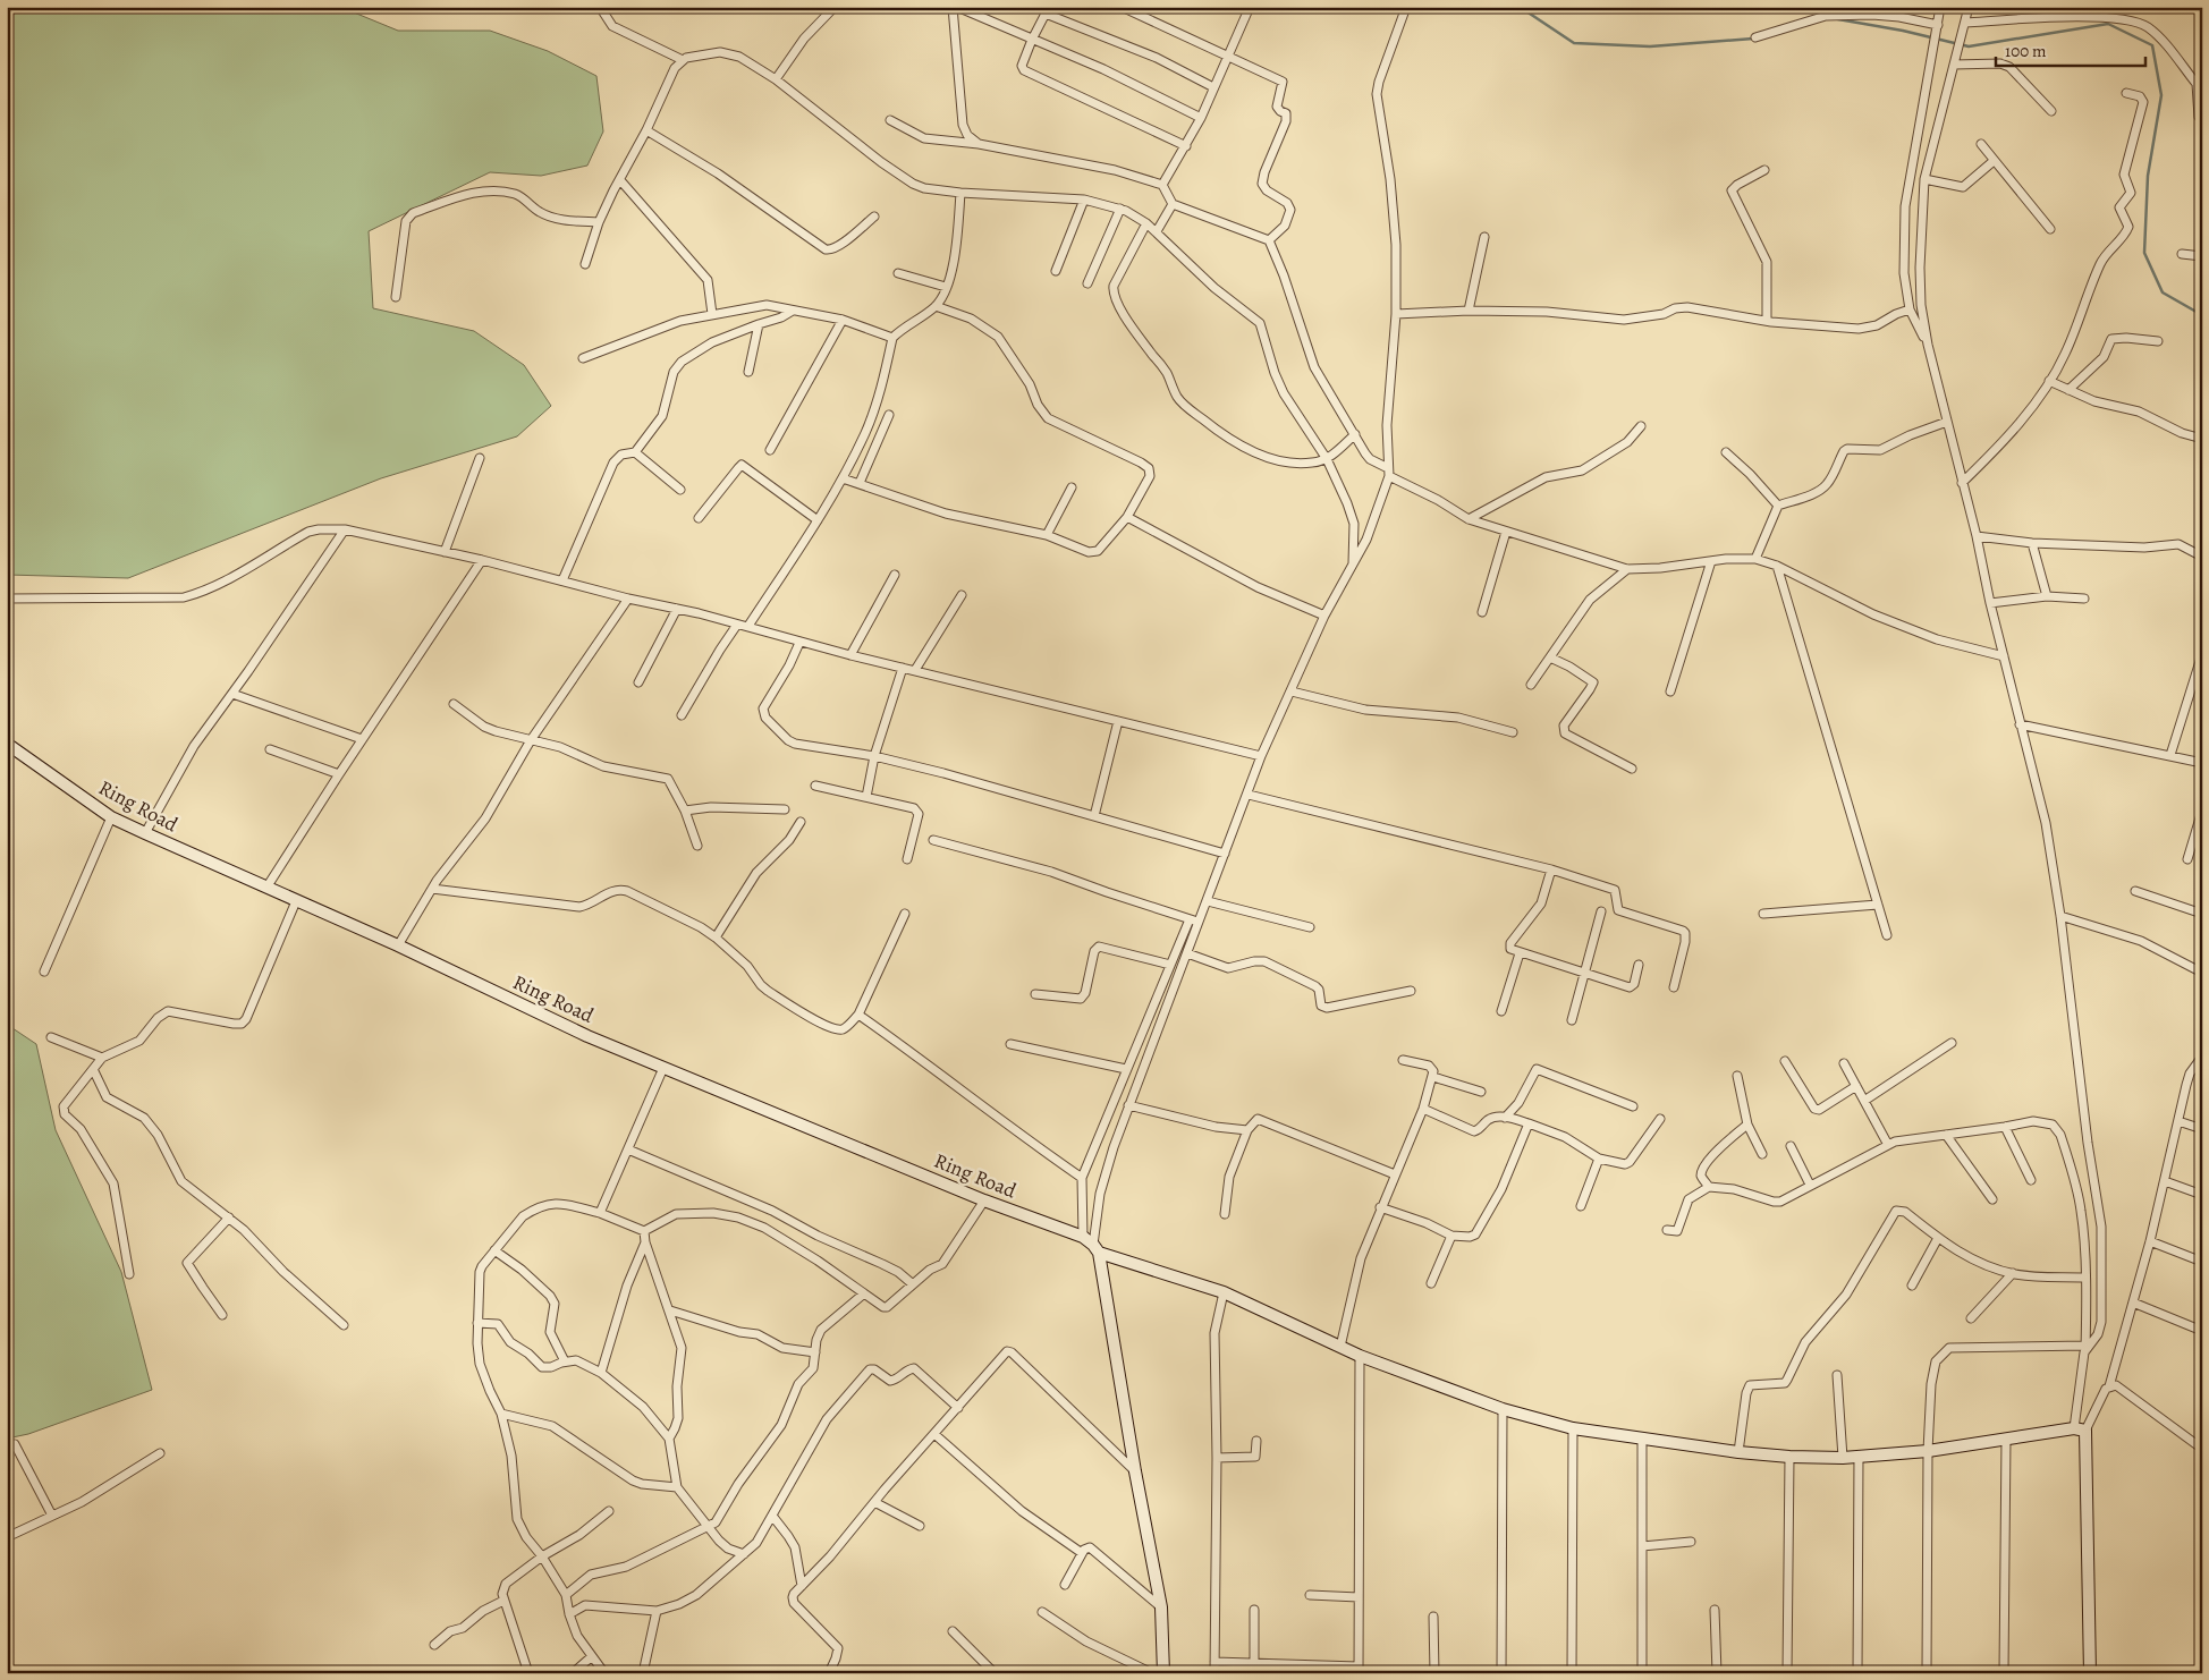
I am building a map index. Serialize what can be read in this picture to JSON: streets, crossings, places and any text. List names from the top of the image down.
{
  "streets": {
    "street": ["Ring Road"]
  },
  "scale_bar": "100 m"
}
